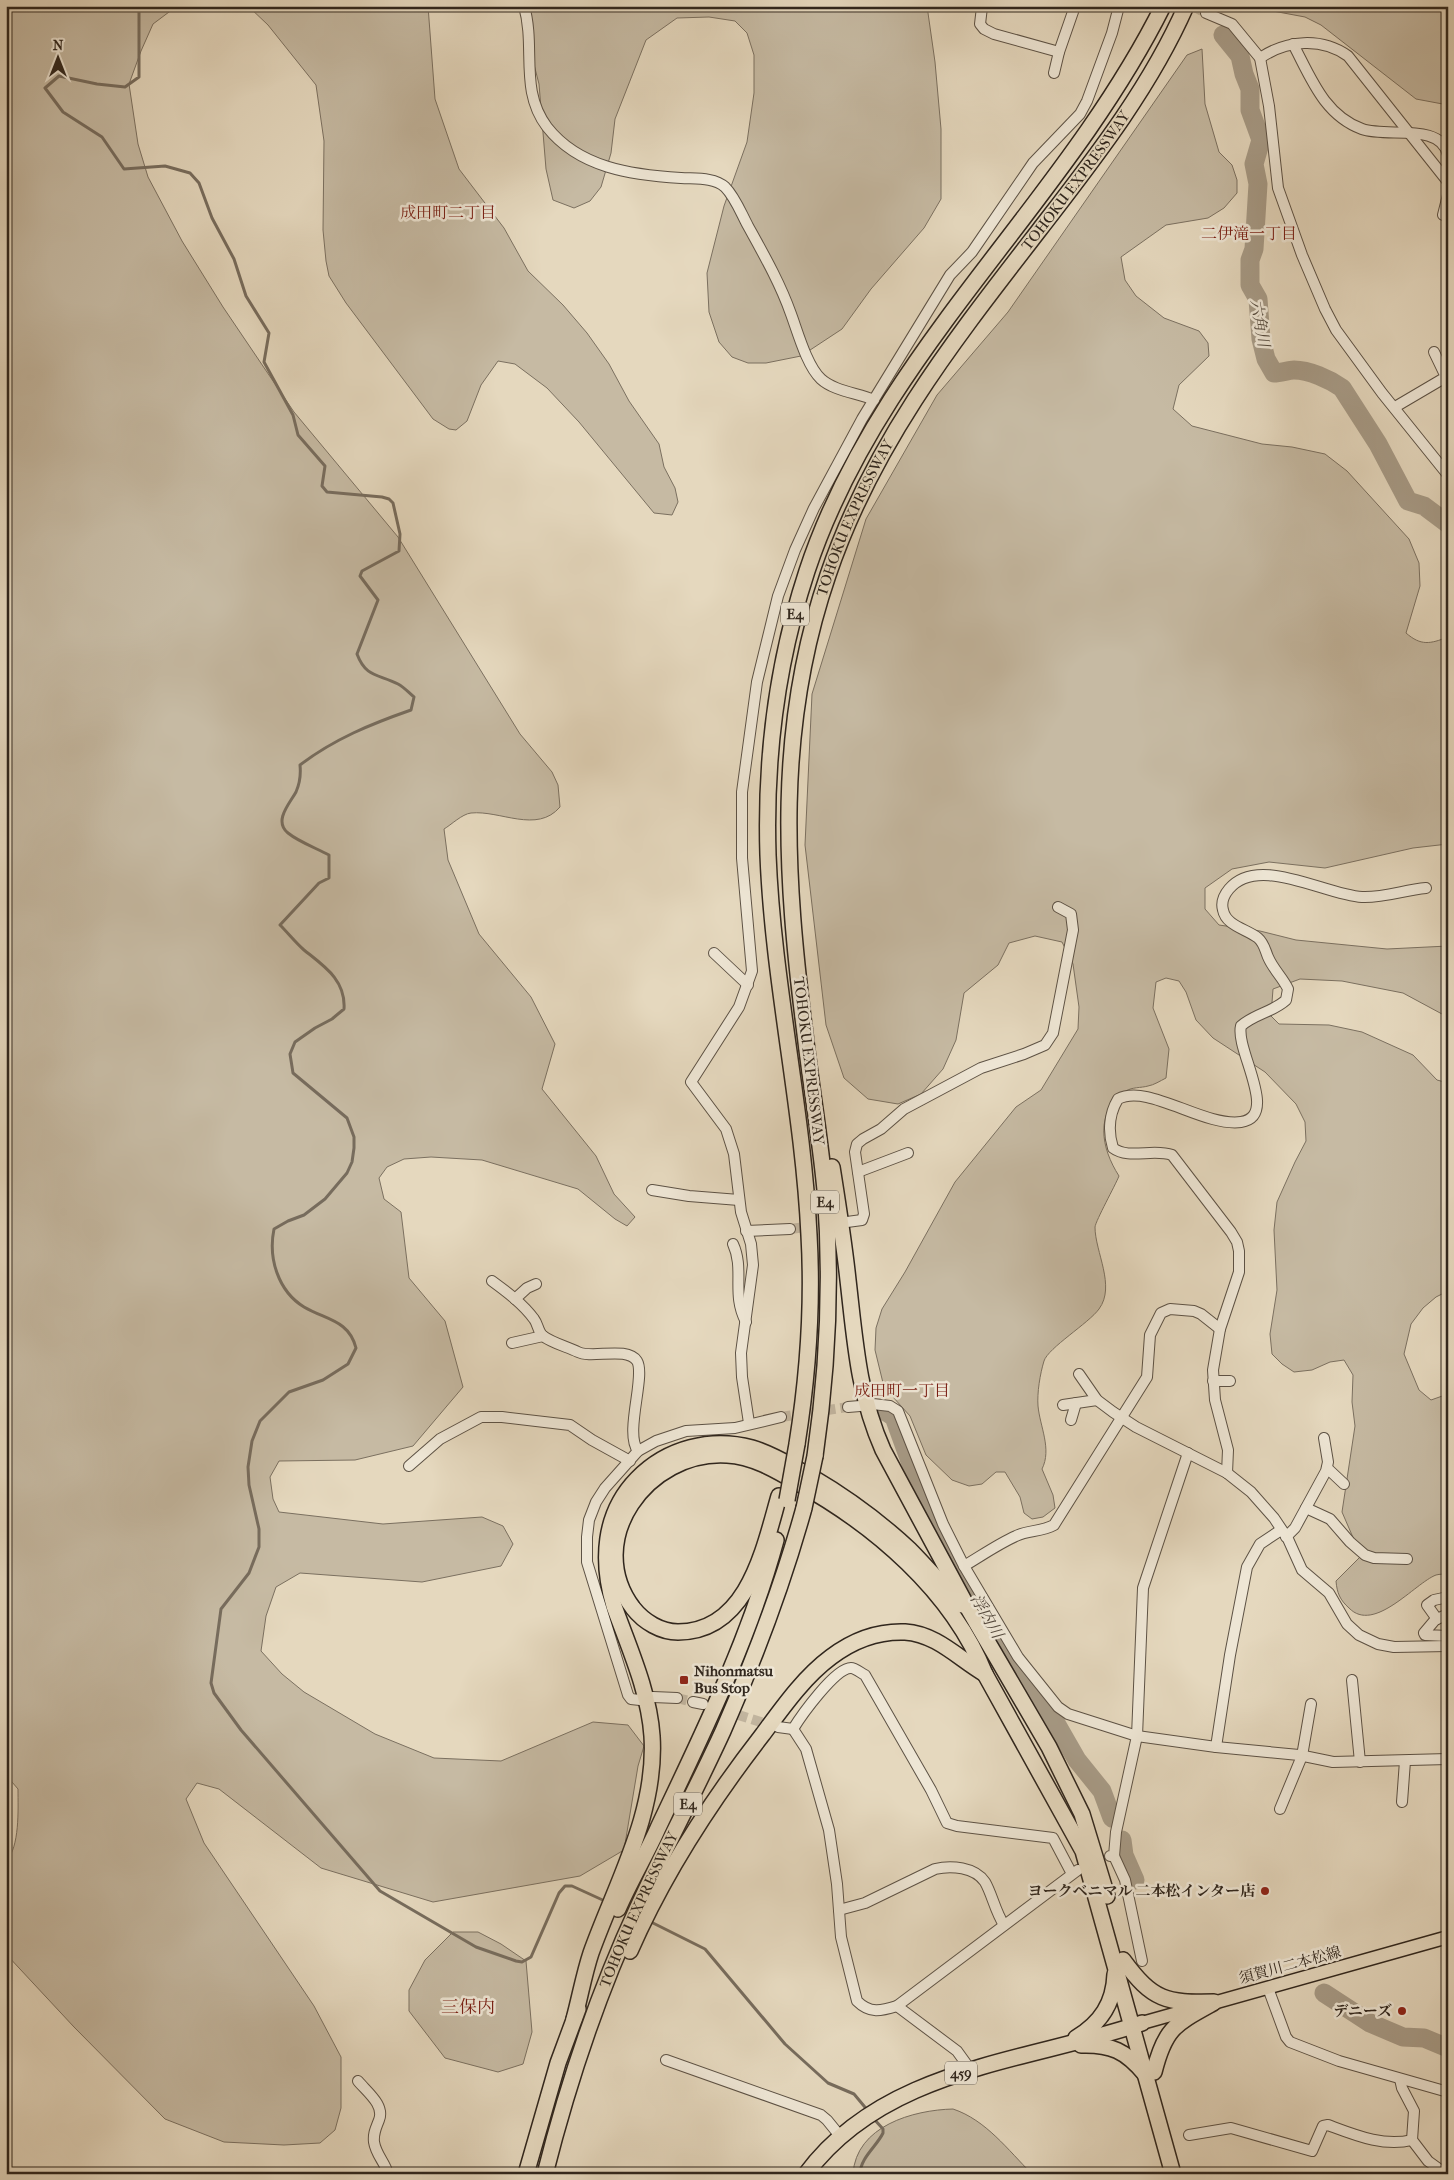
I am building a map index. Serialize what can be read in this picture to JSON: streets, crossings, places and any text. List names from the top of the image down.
{
  "streets": {
    "highway": ["TOHOKU EXPRESSWAY", "E4", "459"],
    "main road": ["須賀川二本松線"]
  },
  "crossings": [
    ["須賀川二本松線", "459"]
  ],
  "districts": [
    "成田町二丁目",
    "二伊滝一丁目",
    "成田町一丁目",
    "三保内"
  ],
  "water": ["六角川", "浮内川"],
  "places": {
    "transit": ["Nihonmatsu Bus Stop"],
    "other": ["ヨークベニマル 二本松インター店", "デニーズ"]
  },
  "north": "top"
}
